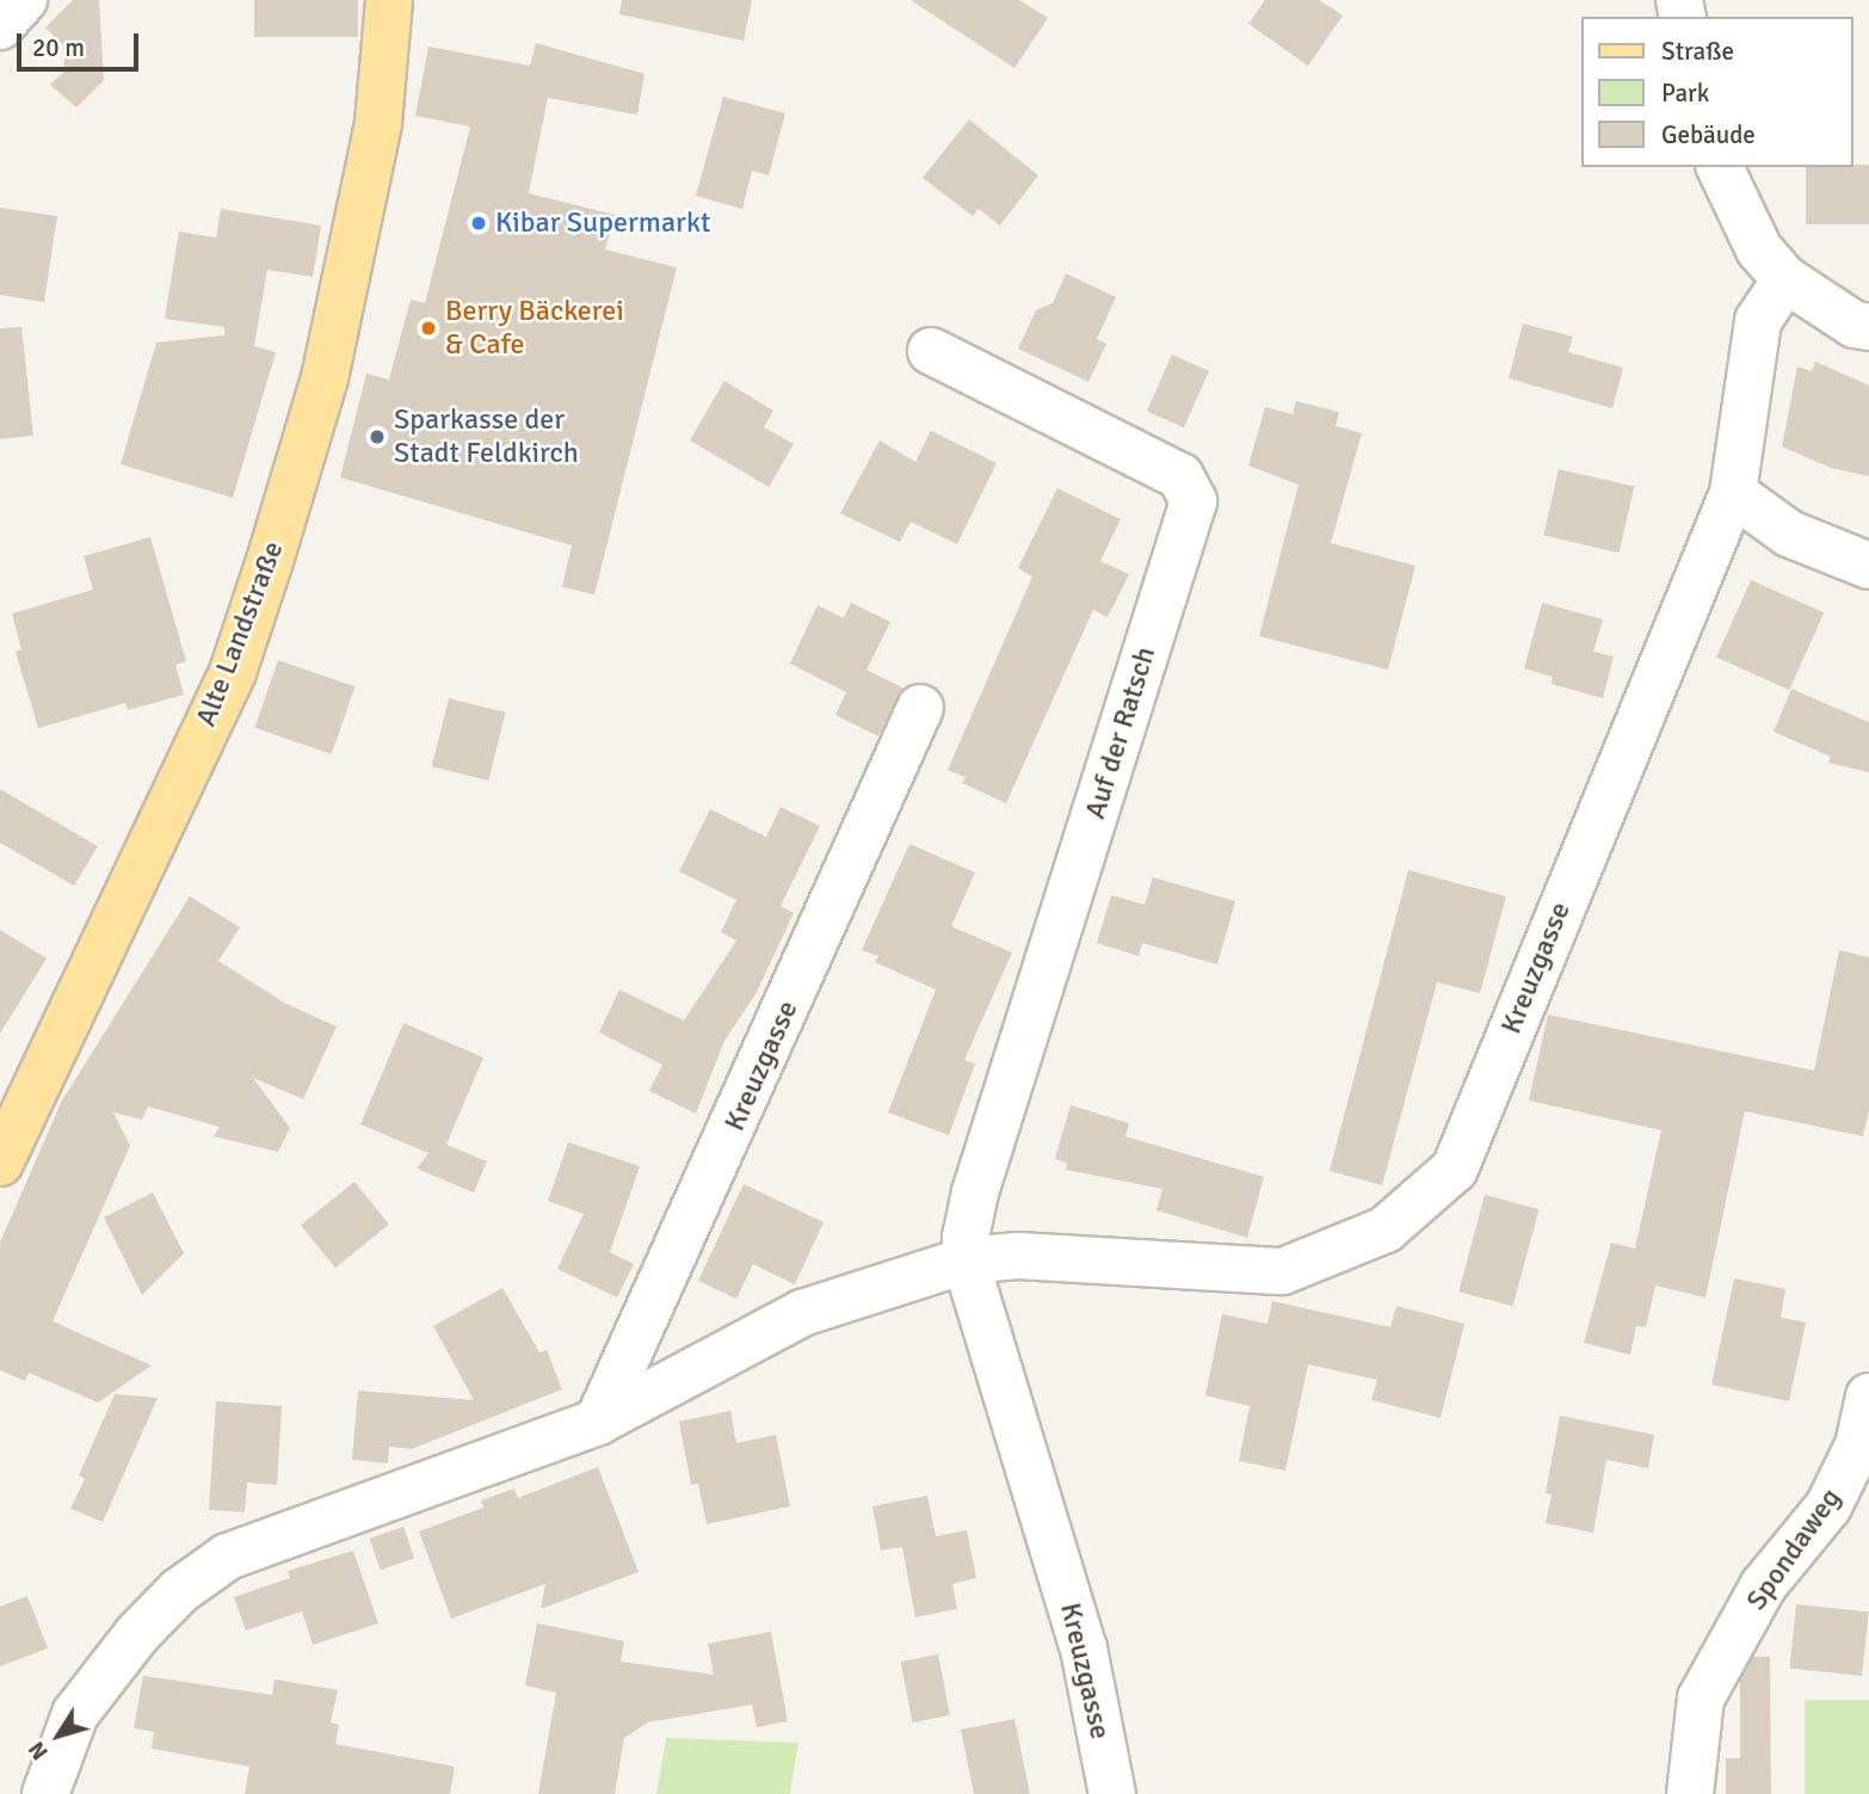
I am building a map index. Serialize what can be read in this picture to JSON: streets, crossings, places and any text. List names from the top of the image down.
{
  "streets": {
    "main road": ["Alte Landstraße"],
    "street": ["Auf der Ratsch", "Kreuzgasse", "Spondaweg"]
  },
  "crossings": [
    ["Auf der Ratsch", "Kreuzgasse"]
  ],
  "places": ["Kibar Supermarkt", "Berry Bäckerei & Cafe", "Sparkasse der Stadt Feldkirch"],
  "legend": ["Straße", "Park", "Gebäude"],
  "scale_bar": "20 m",
  "north": "bottom left"
}
